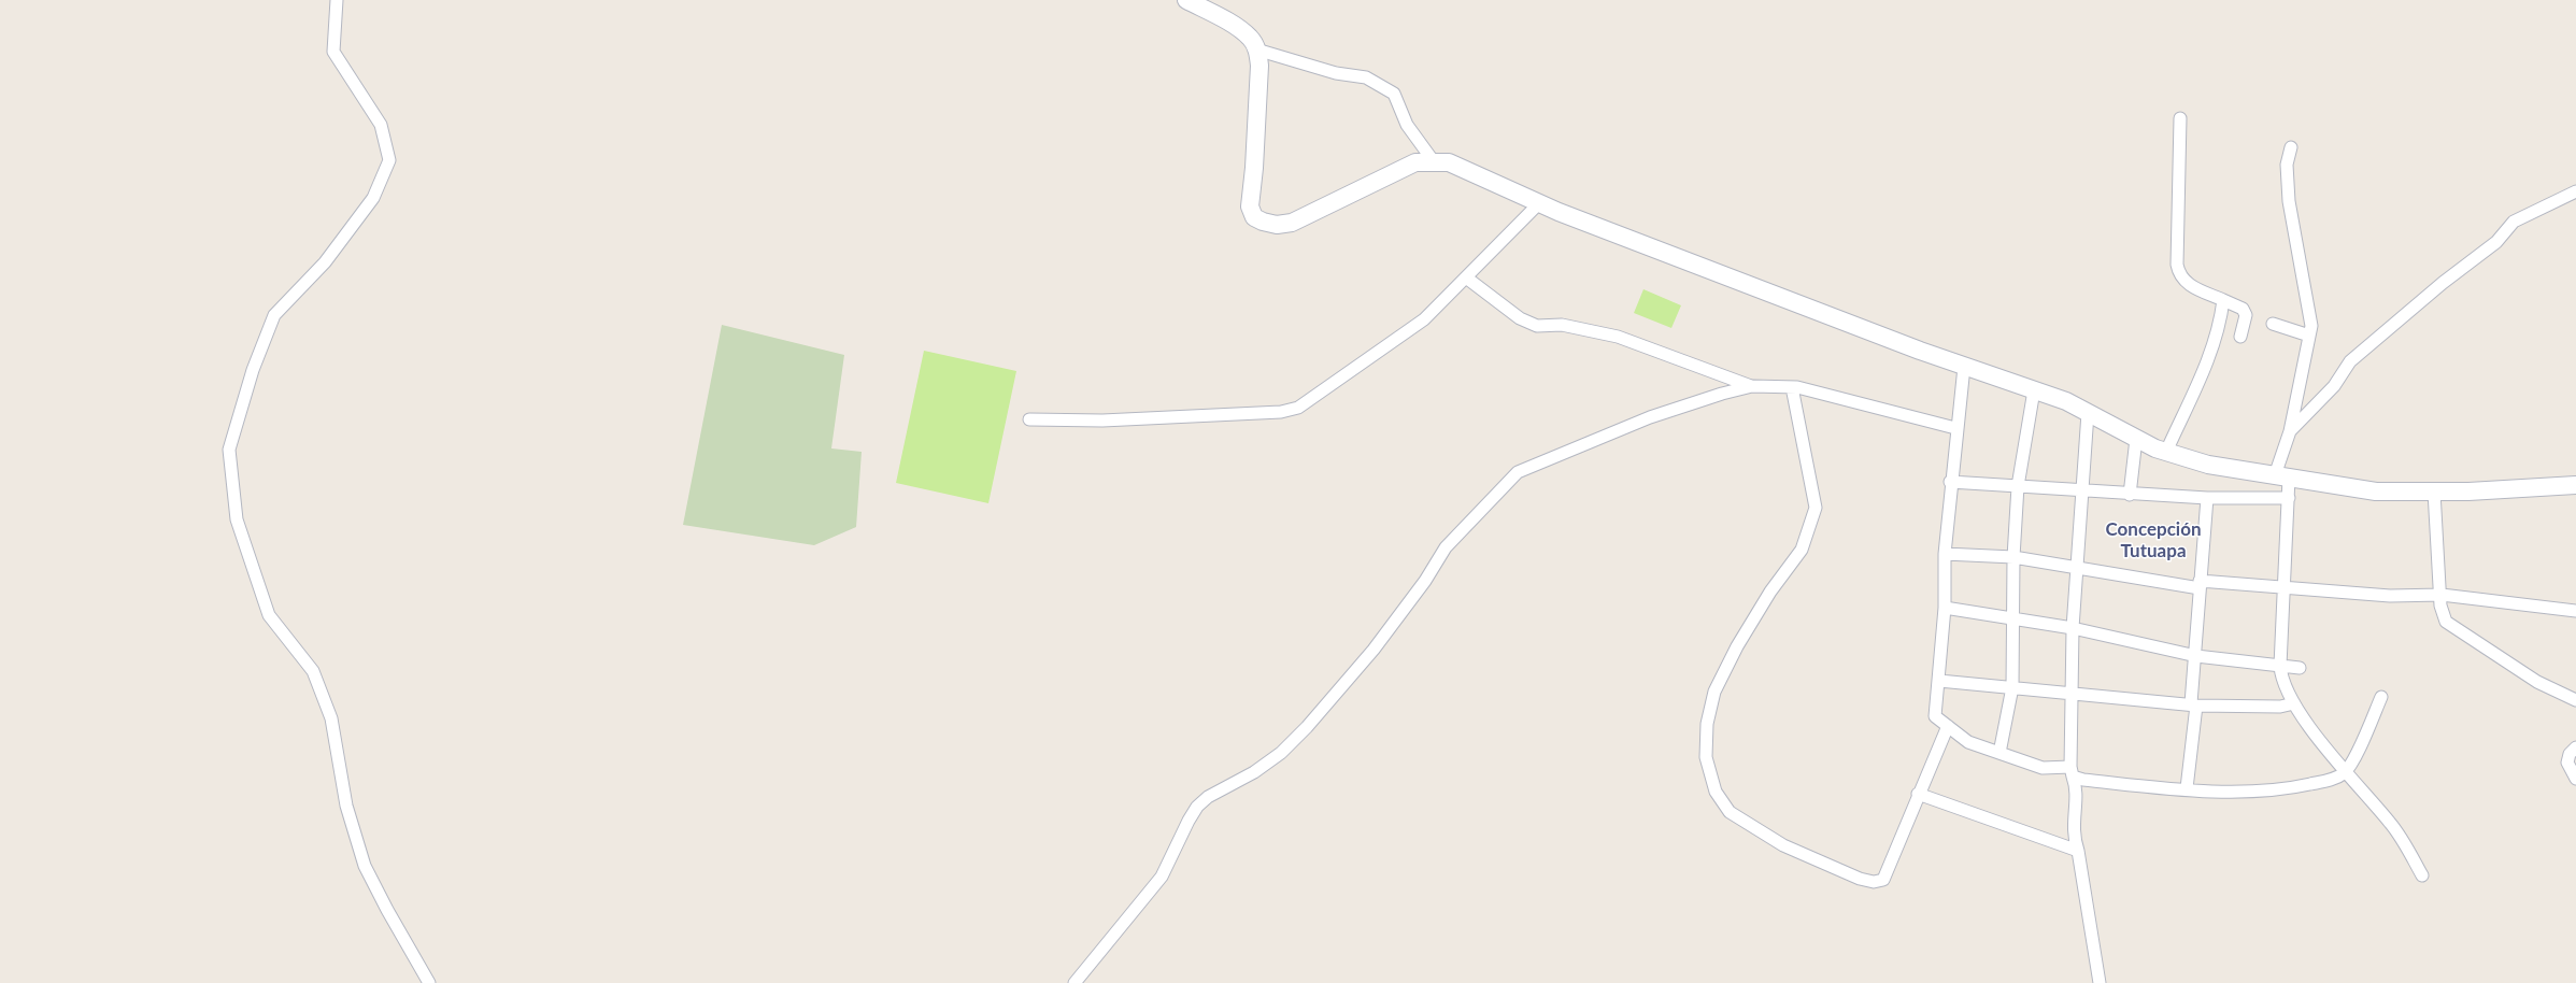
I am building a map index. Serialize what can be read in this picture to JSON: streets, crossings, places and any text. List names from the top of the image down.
{
  "districts": ["Concepción Tutuapa"]
}
